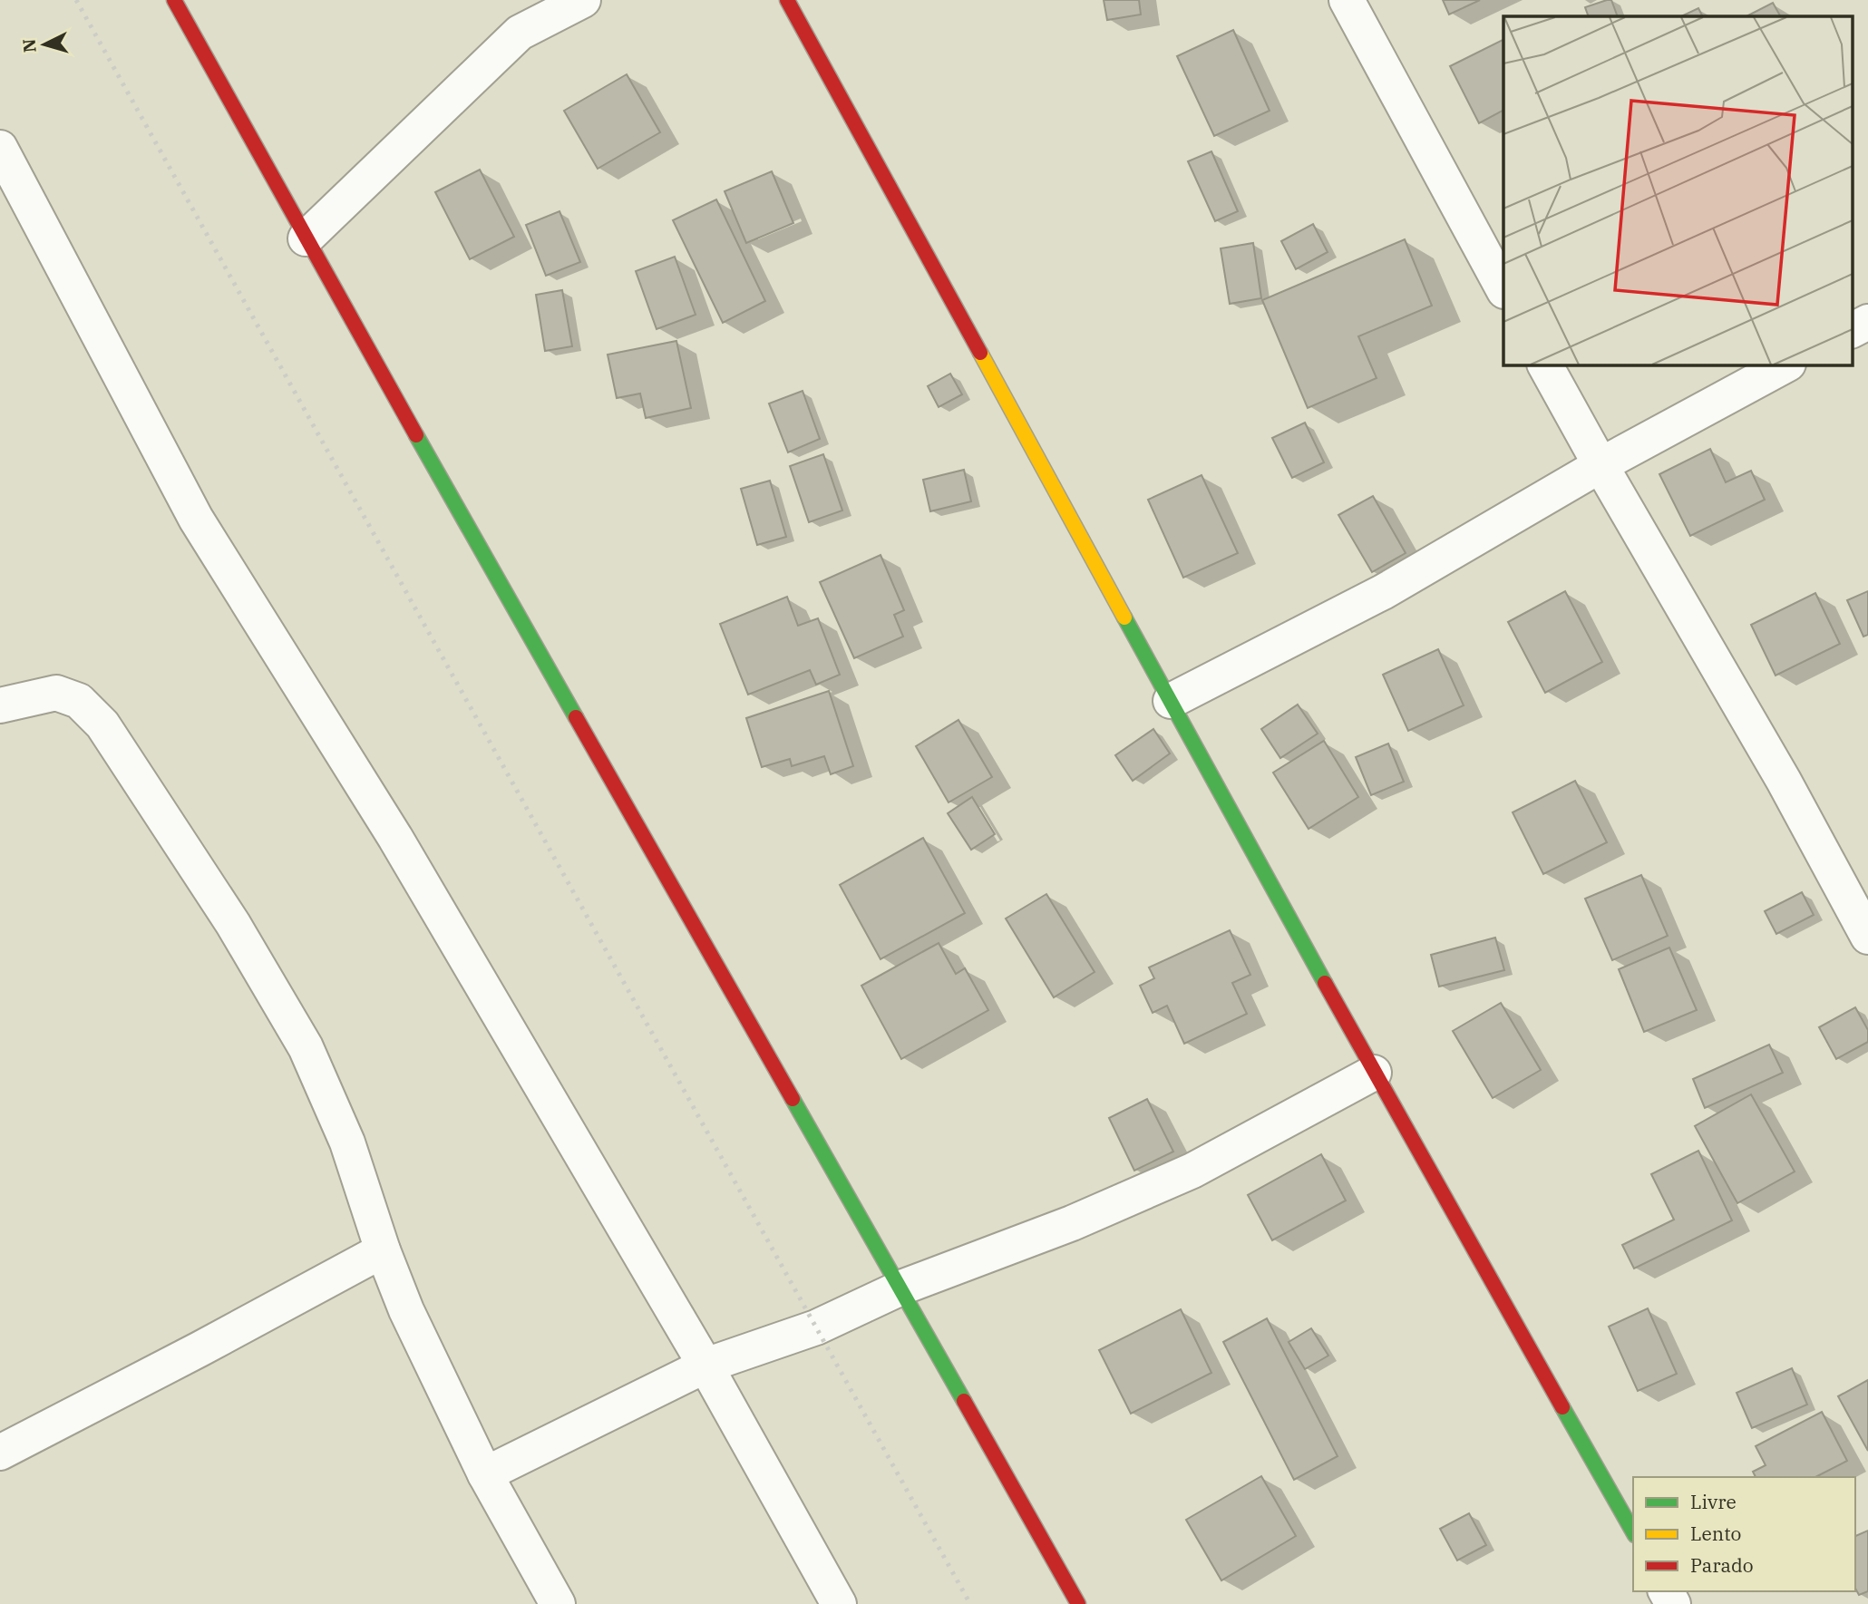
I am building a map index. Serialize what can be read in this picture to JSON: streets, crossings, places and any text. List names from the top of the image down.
{
  "legend": ["Livre", "Lento", "Parado"],
  "north": "left"
}
